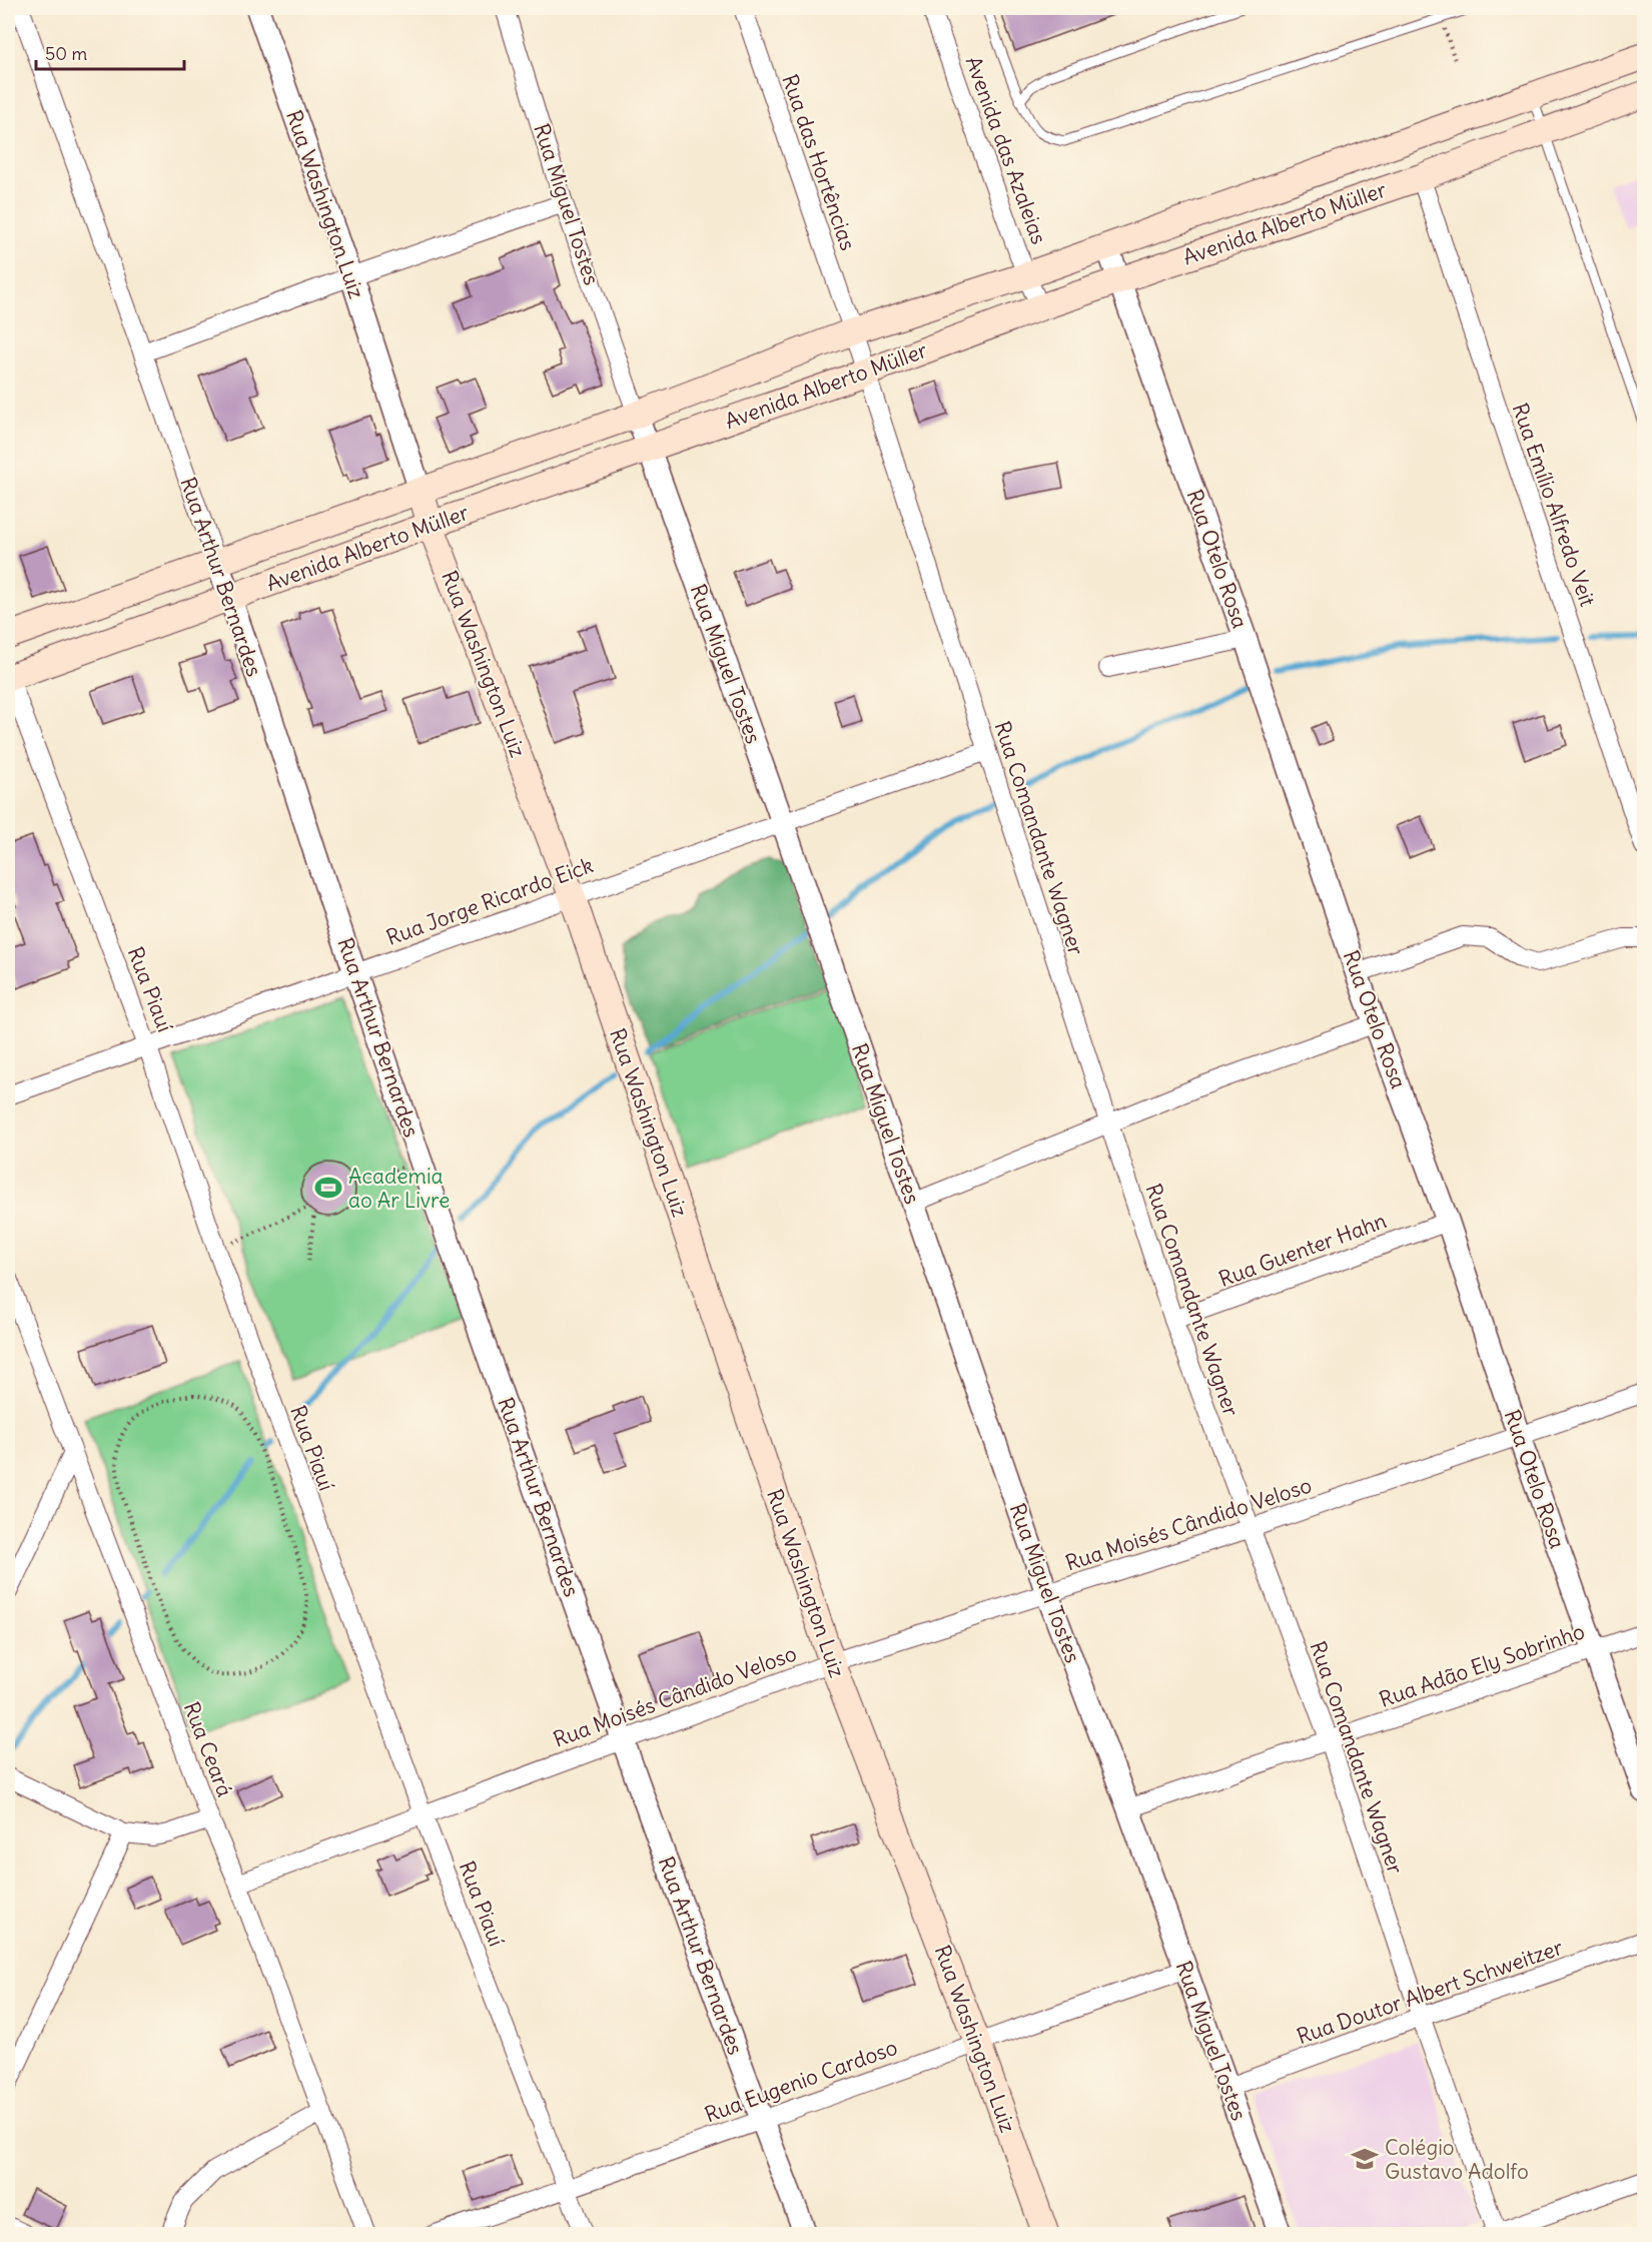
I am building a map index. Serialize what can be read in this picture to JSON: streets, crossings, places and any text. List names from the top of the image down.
{
  "streets": {
    "main road": ["Rua Washington Luiz", "Avenida Alberto Müller"],
    "street": [
      "Avenida das Azaleias",
      "Rua das Hortências",
      "Rua Miguel Tostes",
      "Rua Emílio Alfredo Veit",
      "Rua Otelo Rosa",
      "Rua Arthur Bernardes",
      "Rua Comandante Wagner",
      "Rua Jorge Ricardo Eick",
      "Rua Piauí",
      "Rua Guenter Hahn",
      "Rua Moisés Cândido Veloso",
      "Rua Adão Ely Sobrinho",
      "Rua Ceará",
      "Rua Doutor Albert Schweitzer",
      "Rua Eugenio Cardoso"
    ]
  },
  "crossings": [
    ["Avenida das Azaleias", "Avenida Alberto Müller"],
    ["Rua das Hortências", "Avenida Alberto Müller"],
    ["Rua das Hortências", "Rua Comandante Wagner"],
    ["Rua Washington Luiz", "Avenida Alberto Müller"],
    ["Rua Washington Luiz", "Rua Jorge Ricardo Eick"],
    ["Rua Washington Luiz", "Rua Moisés Cândido Veloso"],
    ["Rua Washington Luiz", "Rua Eugenio Cardoso"],
    ["Rua Miguel Tostes", "Avenida Alberto Müller"],
    ["Rua Miguel Tostes", "Rua Jorge Ricardo Eick"],
    ["Rua Miguel Tostes", "Rua Moisés Cândido Veloso"],
    ["Rua Miguel Tostes", "Rua Adão Ely Sobrinho"],
    ["Rua Miguel Tostes", "Rua Doutor Albert Schweitzer"],
    ["Rua Miguel Tostes", "Rua Eugenio Cardoso"],
    ["Avenida Alberto Müller", "Rua Emílio Alfredo Veit"],
    ["Avenida Alberto Müller", "Rua Otelo Rosa"],
    ["Avenida Alberto Müller", "Rua Arthur Bernardes"],
    ["Avenida Alberto Müller", "Rua Comandante Wagner"],
    ["Avenida Alberto Müller", "Rua Piauí"],
    ["Rua Otelo Rosa", "Rua Guenter Hahn"],
    ["Rua Otelo Rosa", "Rua Moisés Cândido Veloso"],
    ["Rua Otelo Rosa", "Rua Adão Ely Sobrinho"],
    ["Rua Arthur Bernardes", "Rua Jorge Ricardo Eick"],
    ["Rua Arthur Bernardes", "Rua Moisés Cândido Veloso"],
    ["Rua Arthur Bernardes", "Rua Eugenio Cardoso"],
    ["Rua Comandante Wagner", "Rua Jorge Ricardo Eick"],
    ["Rua Comandante Wagner", "Rua Guenter Hahn"],
    ["Rua Comandante Wagner", "Rua Moisés Cândido Veloso"],
    ["Rua Comandante Wagner", "Rua Adão Ely Sobrinho"],
    ["Rua Comandante Wagner", "Rua Doutor Albert Schweitzer"],
    ["Rua Jorge Ricardo Eick", "Rua Piauí"],
    ["Rua Piauí", "Rua Moisés Cândido Veloso"],
    ["Rua Piauí", "Rua Eugenio Cardoso"],
    ["Rua Moisés Cândido Veloso", "Rua Ceará"]
  ],
  "places": {
    "sports": ["Academia ao Ar Livre"],
    "school or university": ["Colégio Gustavo Adolfo"]
  },
  "scale_bar": "50 m"
}
